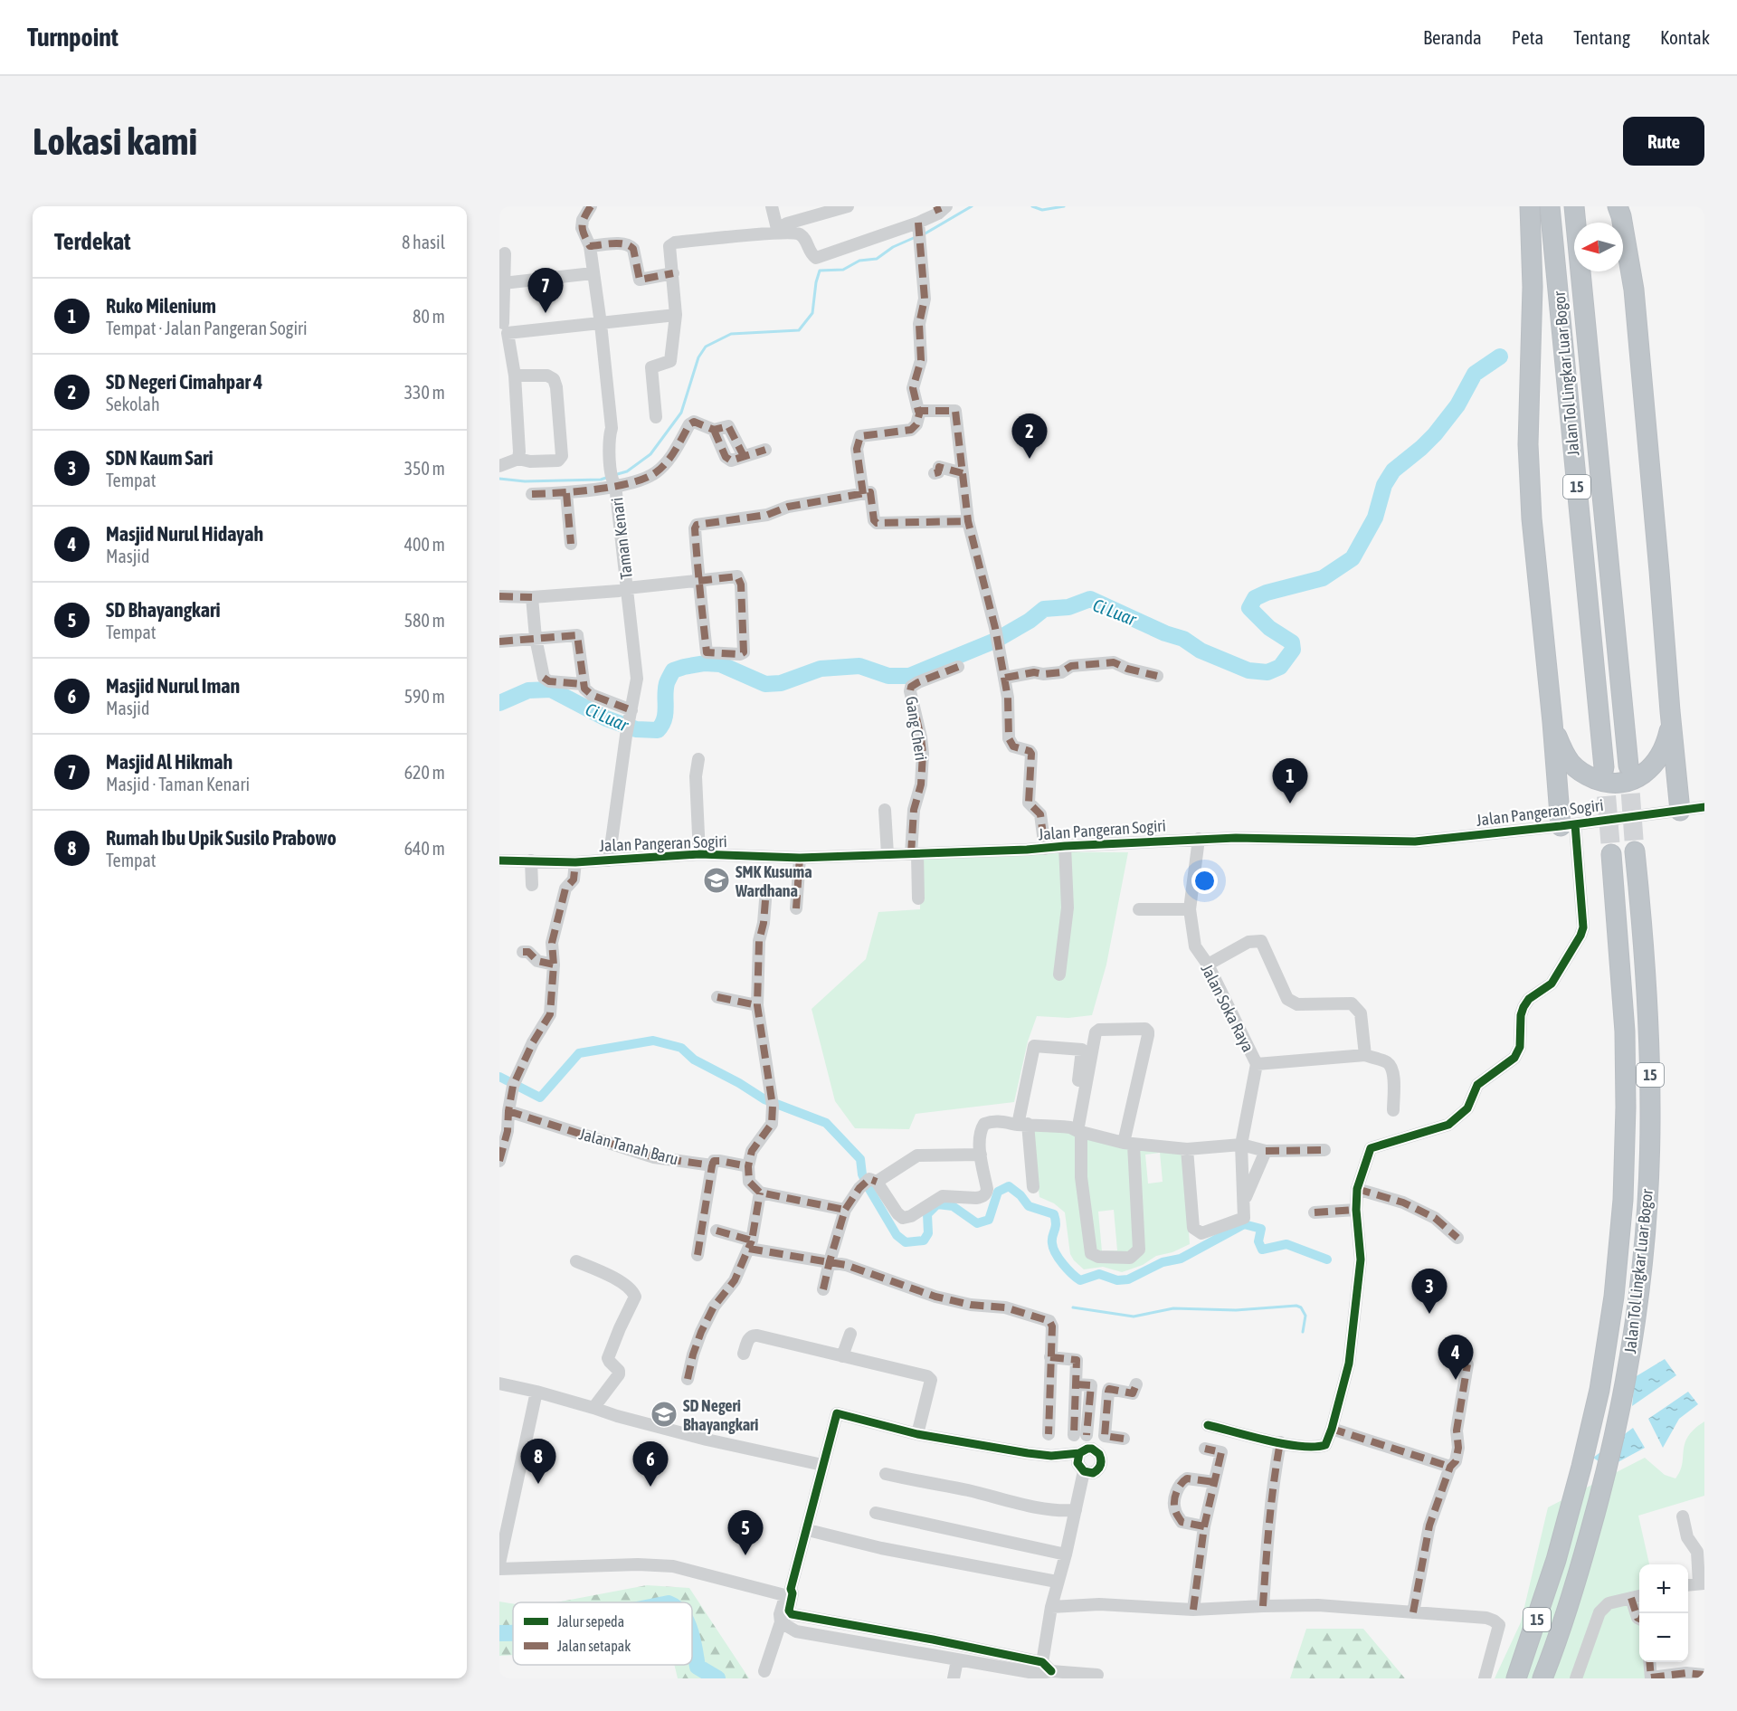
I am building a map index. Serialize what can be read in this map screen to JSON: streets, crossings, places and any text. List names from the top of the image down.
{
  "streets": {
    "highway": ["Jalan Tol Lingkar Luar Bogor", "15"],
    "street": [
      "Taman Kenari",
      "Gang Cheri",
      "Jalan Pangeran Sogiri",
      "Jalan Soka Raya",
      "Jalan Tanah Baru"
    ]
  },
  "crossings": [
    ["Taman Kenari", "Jalan Pangeran Sogiri"],
    ["Gang Cheri", "Jalan Pangeran Sogiri"],
    ["Jalan Pangeran Sogiri", "Jalan Soka Raya"]
  ],
  "water": ["Ci Luar"],
  "places": {
    "school or university": ["SMK Kusuma Wardhana", "SD Negeri Bhayangkari"]
  },
  "legend": ["Jalur sepeda", "Jalan setapak"],
  "north": "left",
  "page": {
    "header": "Turnpoint",
    "nav": [
      "Beranda",
      "Peta",
      "Tentang",
      "Kontak"
    ],
    "buttons": "Rute",
    "title": "Lokasi kami",
    "heading": ["Terdekat", "8 hasil"],
    "pins": [
      "7",
      "2",
      "1",
      "3",
      "4",
      "8",
      "6",
      "5"
    ],
    "list": [
      {
        "mark": "1",
        "name": "Ruko Milenium",
        "note": "Tempat · Jalan Pangeran Sogiri",
        "value": "80 m"
      },
      {
        "mark": "2",
        "name": "SD Negeri Cimahpar 4",
        "note": "Sekolah",
        "value": "330 m"
      },
      {
        "mark": "3",
        "name": "SDN Kaum Sari",
        "note": "Tempat",
        "value": "350 m"
      },
      {
        "mark": "4",
        "name": "Masjid Nurul Hidayah",
        "note": "Masjid",
        "value": "400 m"
      },
      {
        "mark": "5",
        "name": "SD Bhayangkari",
        "note": "Tempat",
        "value": "580 m"
      },
      {
        "mark": "6",
        "name": "Masjid Nurul Iman",
        "note": "Masjid",
        "value": "590 m"
      },
      {
        "mark": "7",
        "name": "Masjid Al Hikmah",
        "note": "Masjid · Taman Kenari",
        "value": "620 m"
      },
      {
        "mark": "8",
        "name": "Rumah Ibu Upik Susilo Prabowo",
        "note": "Tempat",
        "value": "640 m"
      }
    ],
    "map_buttons": ["+", "−"]
  }
}
